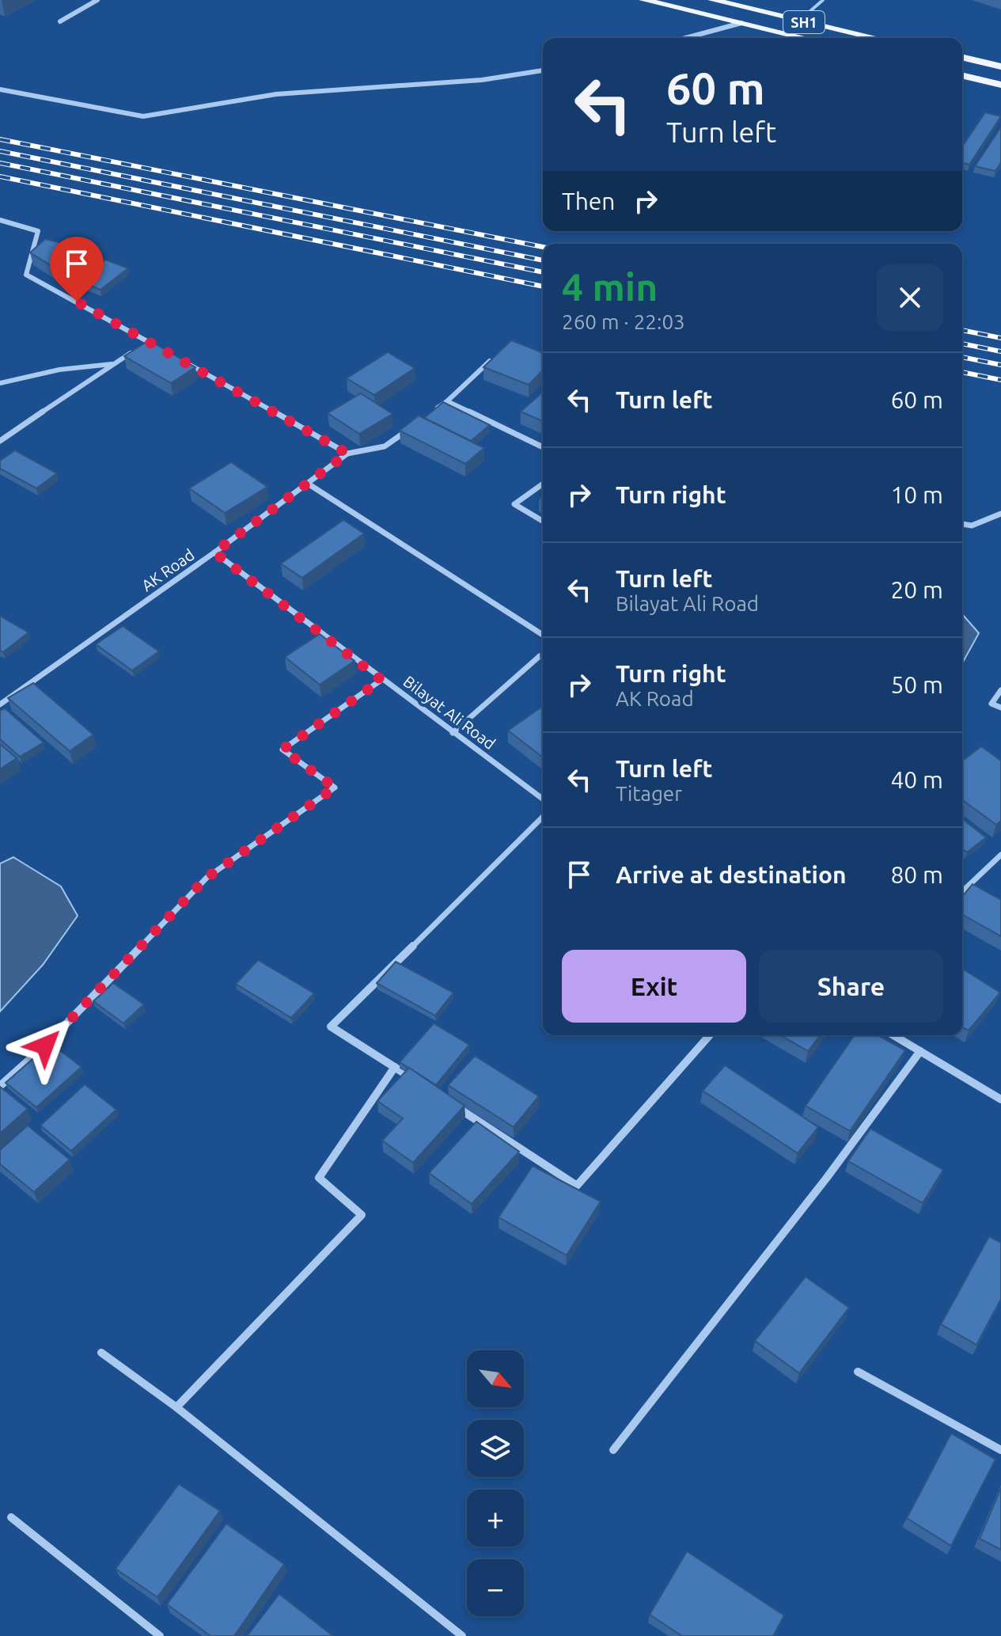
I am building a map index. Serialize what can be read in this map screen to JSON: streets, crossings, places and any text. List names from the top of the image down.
{
  "streets": {
    "main road": ["SH1"],
    "street": ["AK Road", "Bilayat Ali Road"]
  },
  "crossings": [
    ["AK Road", "Bilayat Ali Road"]
  ],
  "north": "bottom right",
  "page": {
    "turn": ["60 m", "Turn left"],
    "then": "Then",
    "heading": ["4 min", "260 m · 22:03"],
    "list": [
      {
        "name": "Turn left",
        "value": "60 m"
      },
      {
        "name": "Turn right",
        "value": "10 m"
      },
      {
        "name": "Turn left",
        "note": "Bilayat Ali Road",
        "value": "20 m"
      },
      {
        "name": "Turn right",
        "note": "AK Road",
        "value": "50 m"
      },
      {
        "name": "Turn left",
        "note": "Titager",
        "value": "40 m"
      },
      {
        "name": "Arrive at destination",
        "value": "80 m"
      }
    ],
    "buttons": ["Exit", "Share"],
    "map_buttons": ["+", "−"]
  }
}
